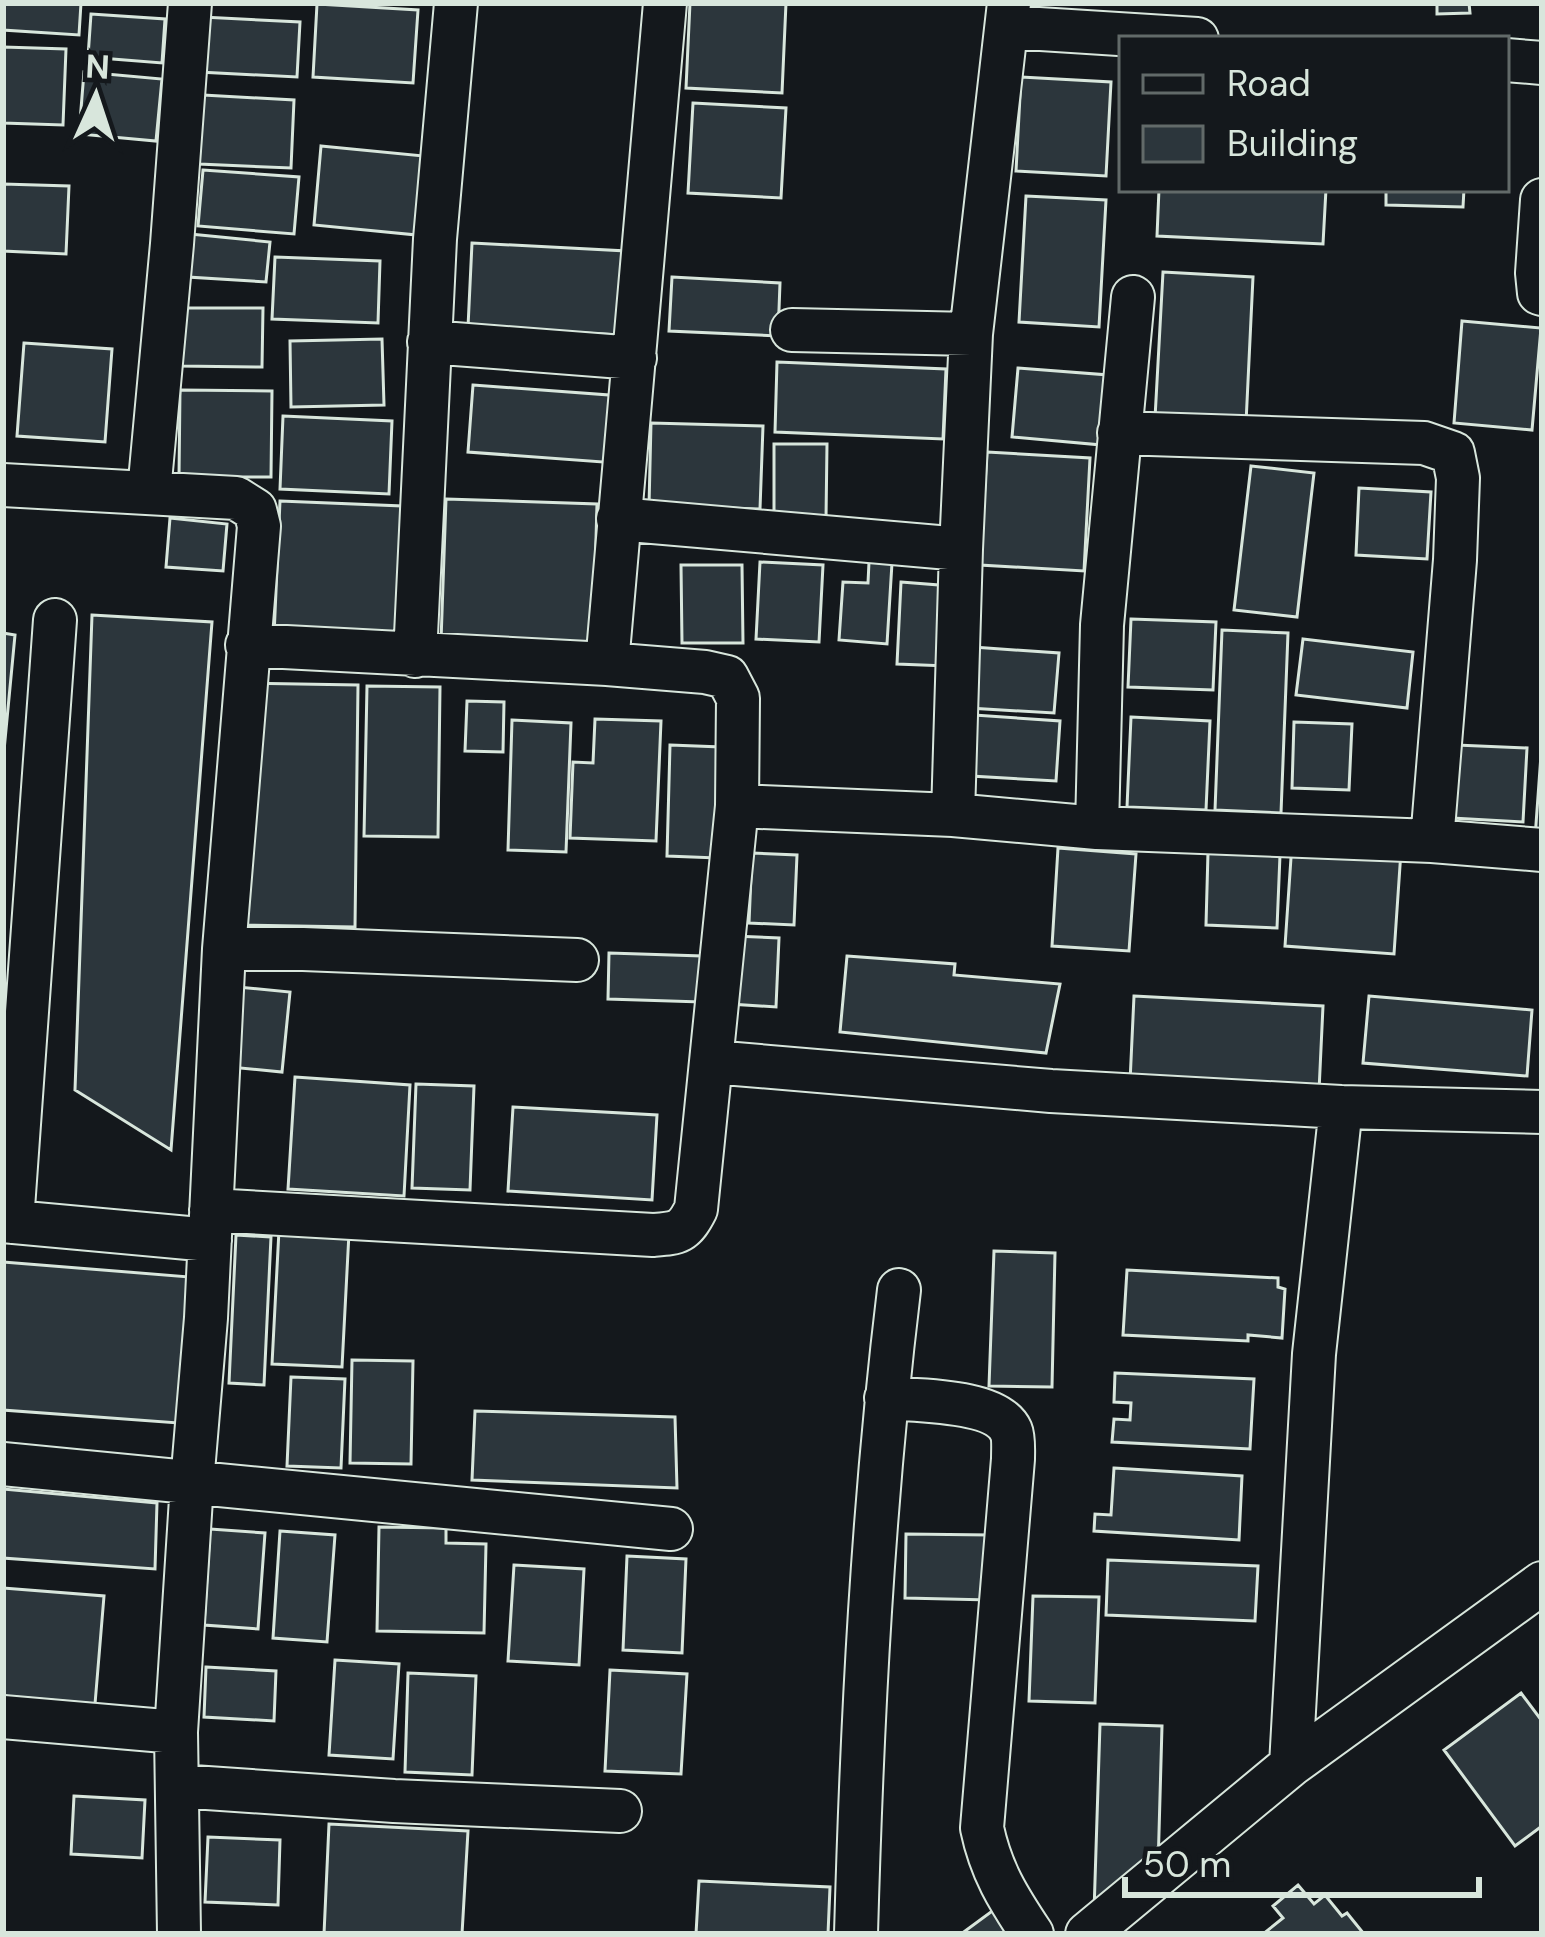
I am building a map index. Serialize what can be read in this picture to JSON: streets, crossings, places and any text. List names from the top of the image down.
{
  "legend": ["Road", "Building"],
  "scale_bar": "50 m",
  "north": "top"
}
